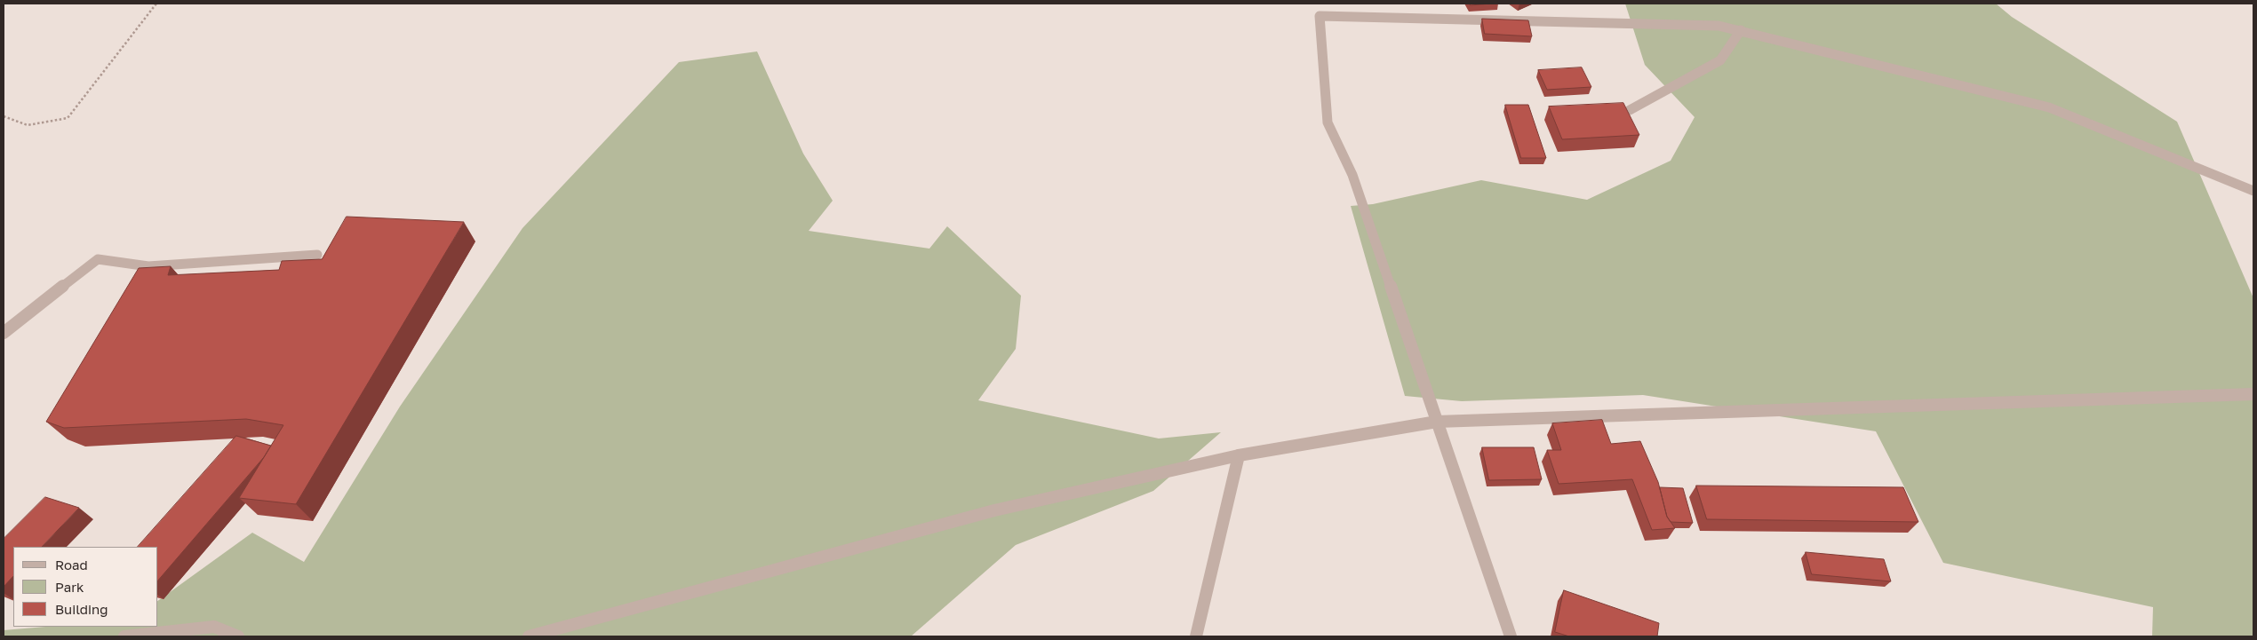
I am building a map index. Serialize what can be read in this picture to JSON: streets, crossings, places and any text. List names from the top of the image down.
{
  "legend": ["Road", "Park", "Building"]
}
